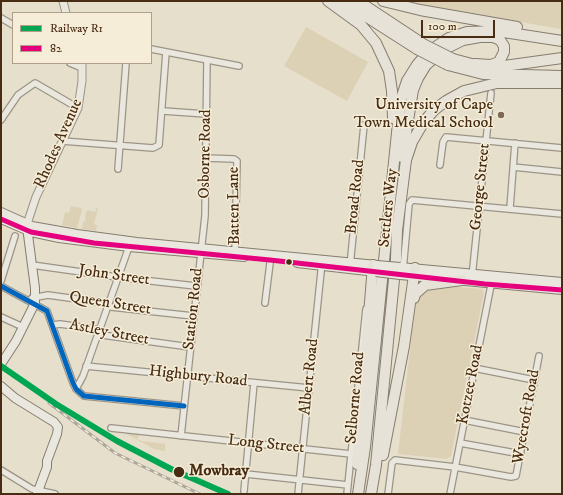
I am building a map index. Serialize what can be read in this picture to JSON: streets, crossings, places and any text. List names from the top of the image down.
{
  "streets": {
    "highway": ["Settlers Way"],
    "street": [
      "Rhodes Avenue",
      "Osborne Road",
      "George Street",
      "Broad Road",
      "Batten Lane",
      "John Street",
      "Queen Street",
      "Station Road",
      "Astley Street",
      "Highbury Road",
      "Albert Road",
      "Kotzee Road",
      "Selborne Road",
      "Wyecroft Road",
      "Long Street"
    ]
  },
  "crossings": [
    ["Osborne Road", "Batten Lane"],
    ["Osborne Road", "Station Road"],
    ["John Street", "Station Road"],
    ["Queen Street", "Station Road"],
    ["Station Road", "Astley Street"],
    ["Station Road", "Highbury Road"],
    ["Station Road", "Long Street"],
    ["Highbury Road", "Albert Road"],
    ["Albert Road", "Long Street"],
    ["Kotzee Road", "Wyecroft Road"],
    ["Selborne Road", "Long Street"]
  ],
  "places": ["University of Cape Town Medical School", "Mowbray"],
  "lines": ["transit line 82", "rail line R1"],
  "legend": ["Railway R1", "82"],
  "scale_bar": "100 m"
}
